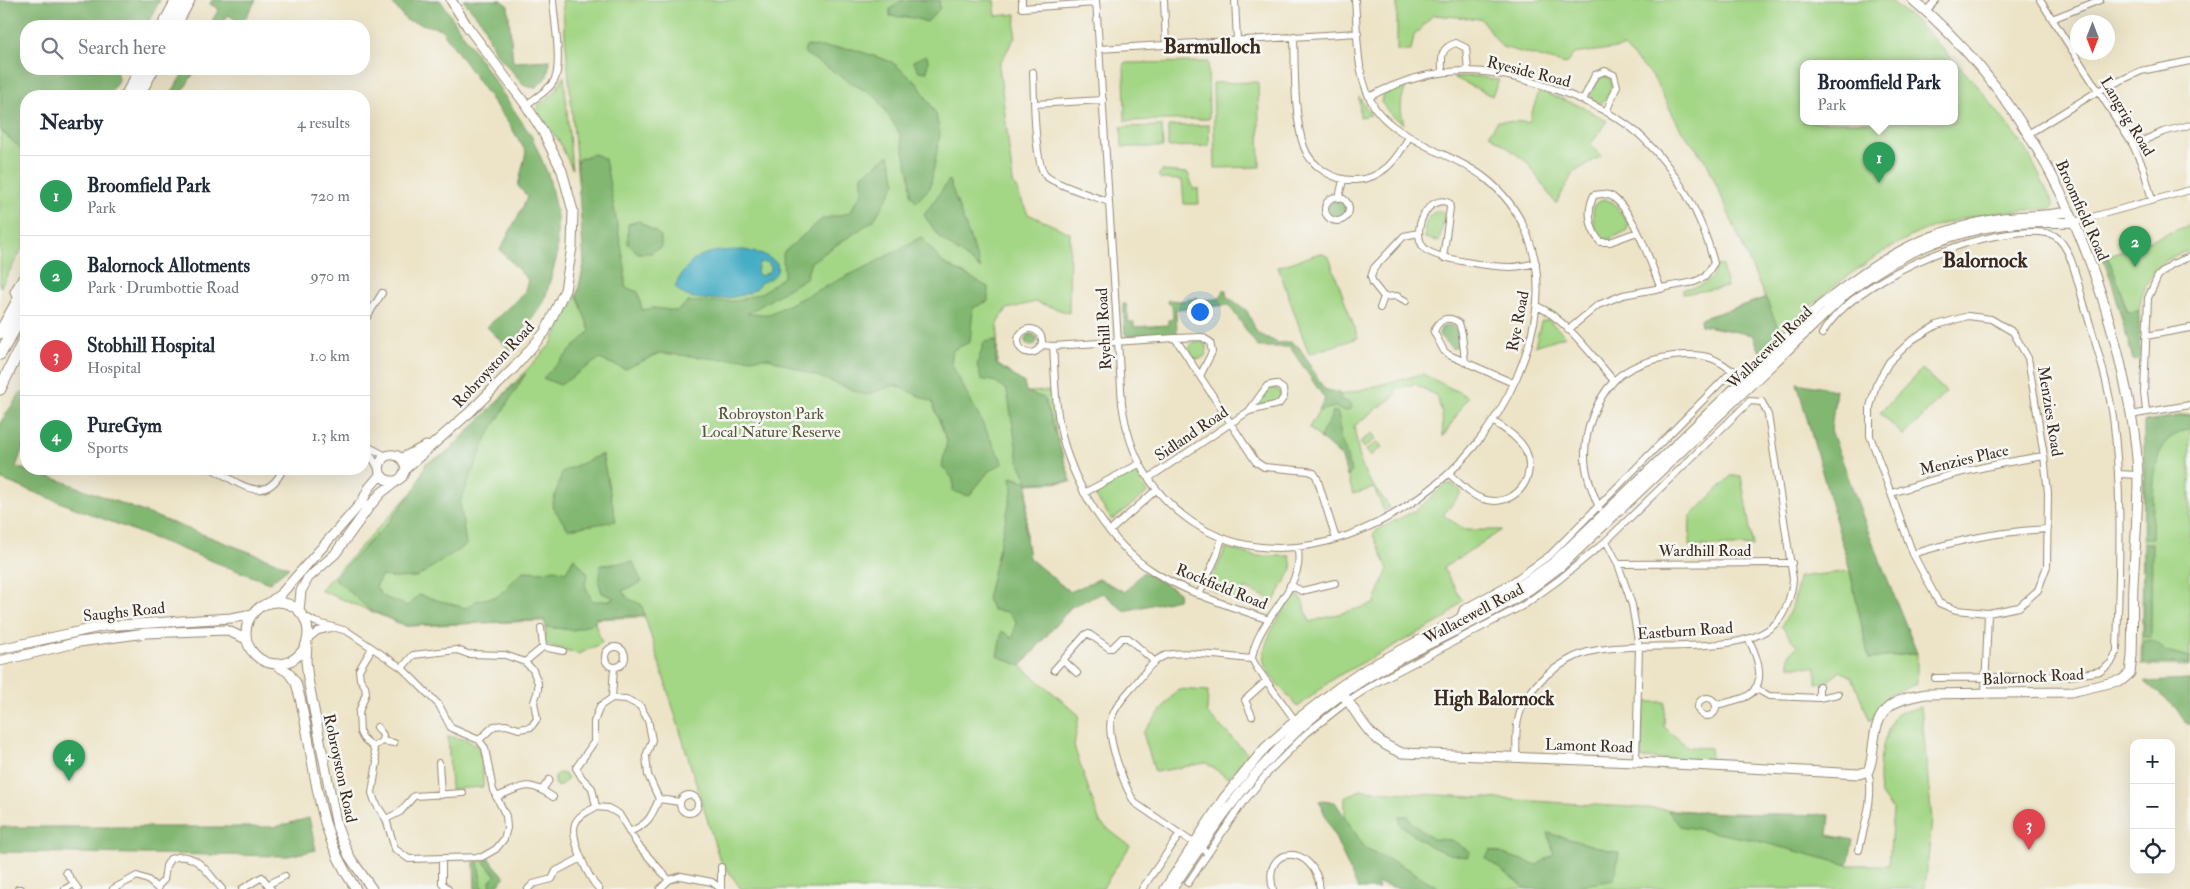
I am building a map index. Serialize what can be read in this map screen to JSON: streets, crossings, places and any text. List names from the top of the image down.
{
  "streets": {
    "street": [
      "Ryeside Road",
      "Langrig Road",
      "Broomfield Road",
      "Rye Road",
      "Ryehill Road",
      "Wallacewell Road",
      "Robroyston Road",
      "Menzies Road",
      "Sidland Road",
      "Menzies Place",
      "Wardhill Road",
      "Rockfield Road",
      "Saughs Road",
      "Eastburn Road",
      "Balornock Road",
      "Lamont Road"
    ]
  },
  "crossings": [
    ["Ryeside Road", "Rye Road"],
    ["Broomfield Road", "Wallacewell Road"],
    ["Broomfield Road", "Balornock Road"],
    ["Rye Road", "Ryehill Road"],
    ["Ryehill Road", "Sidland Road"],
    ["Wallacewell Road", "Eastburn Road"],
    ["Wallacewell Road", "Lamont Road"],
    ["Robroyston Road", "Saughs Road"],
    ["Menzies Road", "Menzies Place"],
    ["Wardhill Road", "Eastburn Road"],
    ["Eastburn Road", "Lamont Road"],
    ["Balornock Road", "Lamont Road"]
  ],
  "districts": ["Barmulloch", "Balornock", "High Balornock"],
  "parks": ["Robroyston Park Local Nature Reserve"],
  "north": "bottom",
  "page": {
    "search": "Search here",
    "popup": ["Broomfield Park", "Park"],
    "heading": ["Nearby", "4 results"],
    "pins": [
      "1",
      "2",
      "4",
      "3"
    ],
    "list": [
      {
        "mark": "1",
        "name": "Broomfield Park",
        "note": "Park",
        "value": "720 m"
      },
      {
        "mark": "2",
        "name": "Balornock Allotments",
        "note": "Park · Drumbottie Road",
        "value": "970 m"
      },
      {
        "mark": "3",
        "name": "Stobhill Hospital",
        "note": "Hospital",
        "value": "1.0 km"
      },
      {
        "mark": "4",
        "name": "PureGym",
        "note": "Sports",
        "value": "1.3 km"
      }
    ],
    "map_buttons": ["+", "−"]
  }
}
